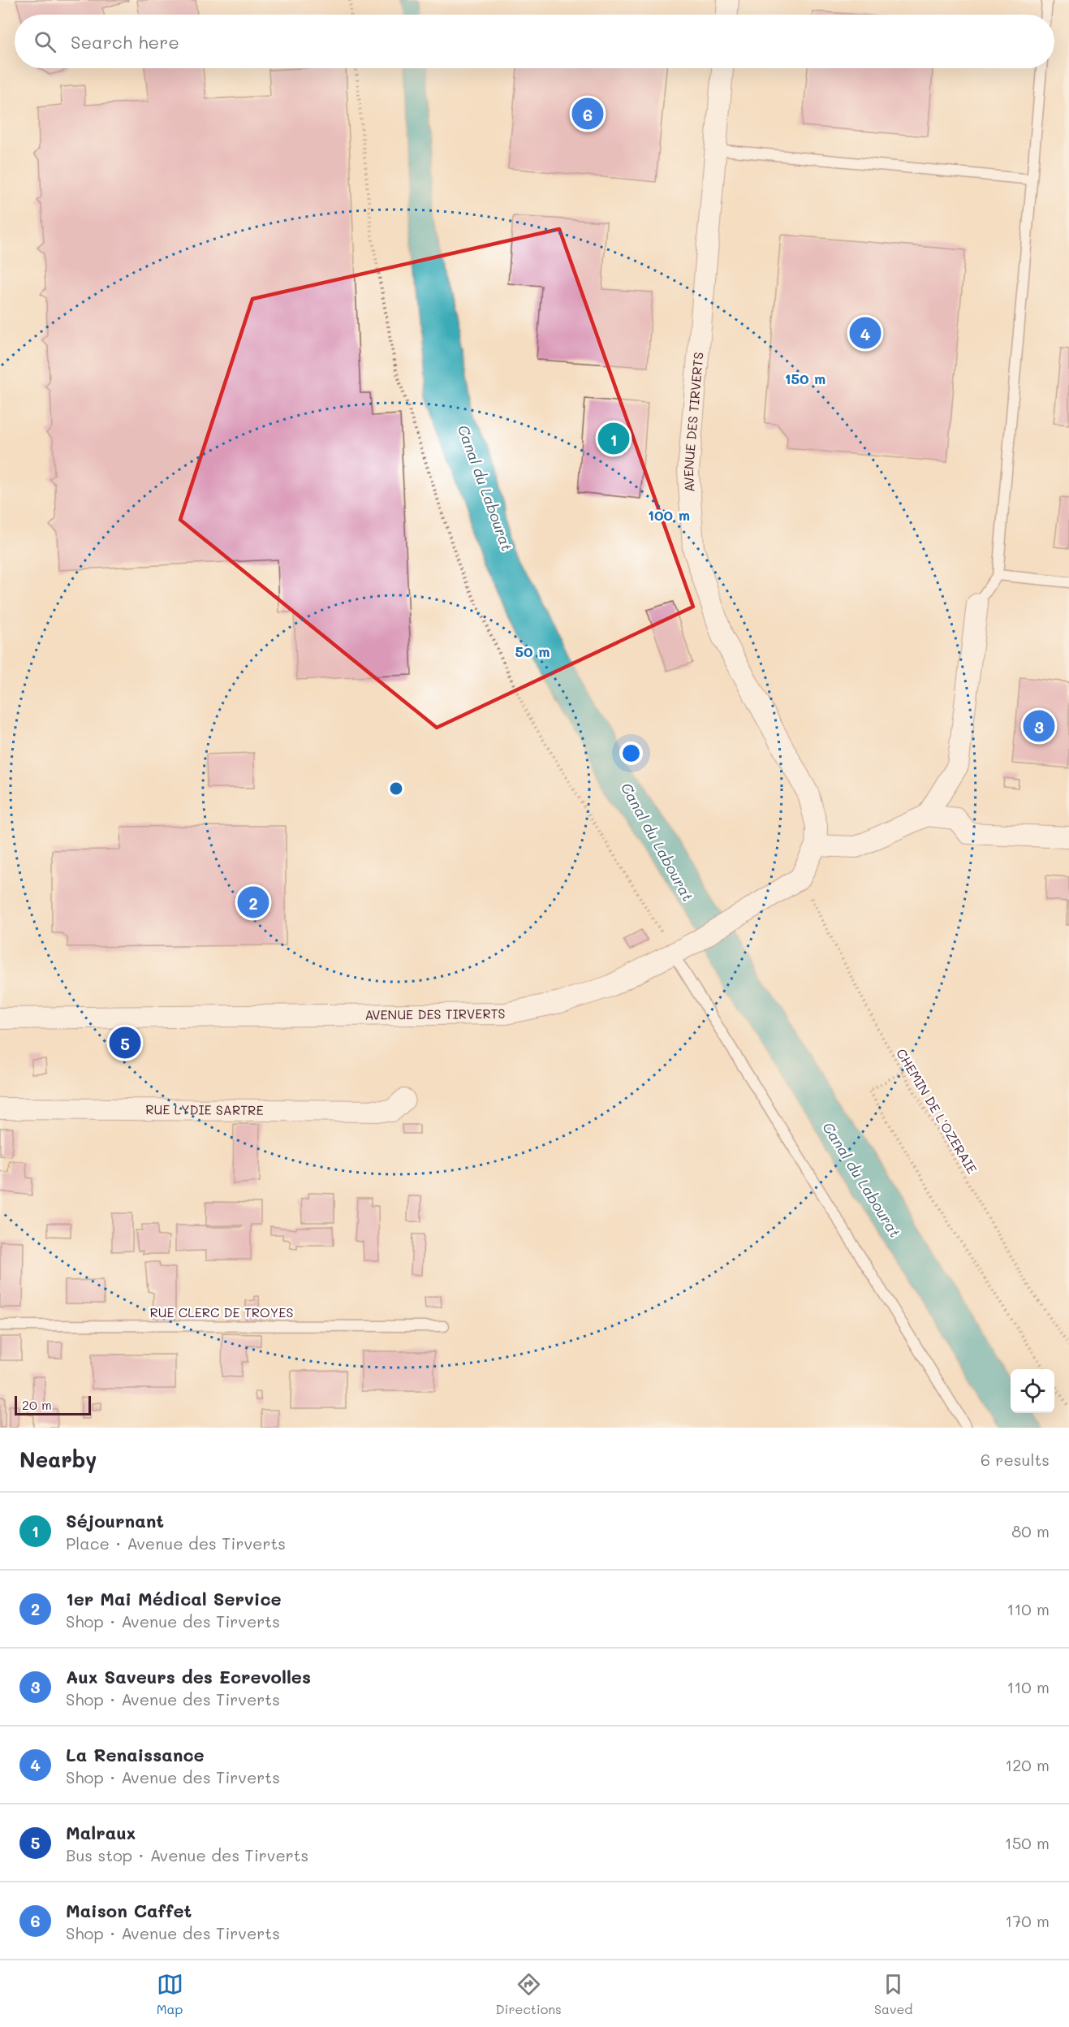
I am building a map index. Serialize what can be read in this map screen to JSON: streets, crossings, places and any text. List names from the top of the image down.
{
  "streets": {
    "street": ["AVENUE DES TIRVERTS", "RUE LYDIE SARTRE"],
    "lane": ["RUE CLERC DE TROYES"],
    "path": ["CHEMIN DE L'OZERAIE"]
  },
  "crossings": [
    ["AVENUE DES TIRVERTS", "CHEMIN DE L'OZERAIE"]
  ],
  "water": ["Canal du Labourat"],
  "scale_bar": "20 m",
  "page": {
    "search": "Search here",
    "pins": [
      "6",
      "4",
      "1",
      "3",
      "2",
      "5"
    ],
    "scale": "20 m",
    "heading": ["Nearby", "6 results"],
    "list": [
      {
        "mark": "1",
        "name": "Séjournant",
        "note": "Place · Avenue des Tirverts",
        "value": "80 m"
      },
      {
        "mark": "2",
        "name": "1er Mai Médical Service",
        "note": "Shop · Avenue des Tirverts",
        "value": "110 m"
      },
      {
        "mark": "3",
        "name": "Aux Saveurs des Ecrevolles",
        "note": "Shop · Avenue des Tirverts",
        "value": "110 m"
      },
      {
        "mark": "4",
        "name": "La Renaissance",
        "note": "Shop · Avenue des Tirverts",
        "value": "120 m"
      },
      {
        "mark": "5",
        "name": "Malraux",
        "note": "Bus stop · Avenue des Tirverts",
        "value": "150 m"
      },
      {
        "mark": "6",
        "name": "Maison Caffet",
        "note": "Shop · Avenue des Tirverts",
        "value": "170 m"
      }
    ],
    "nav": ["Map", "Directions", "Saved"]
  },
  "rings": ["150 m", "100 m", "50 m"]
}
